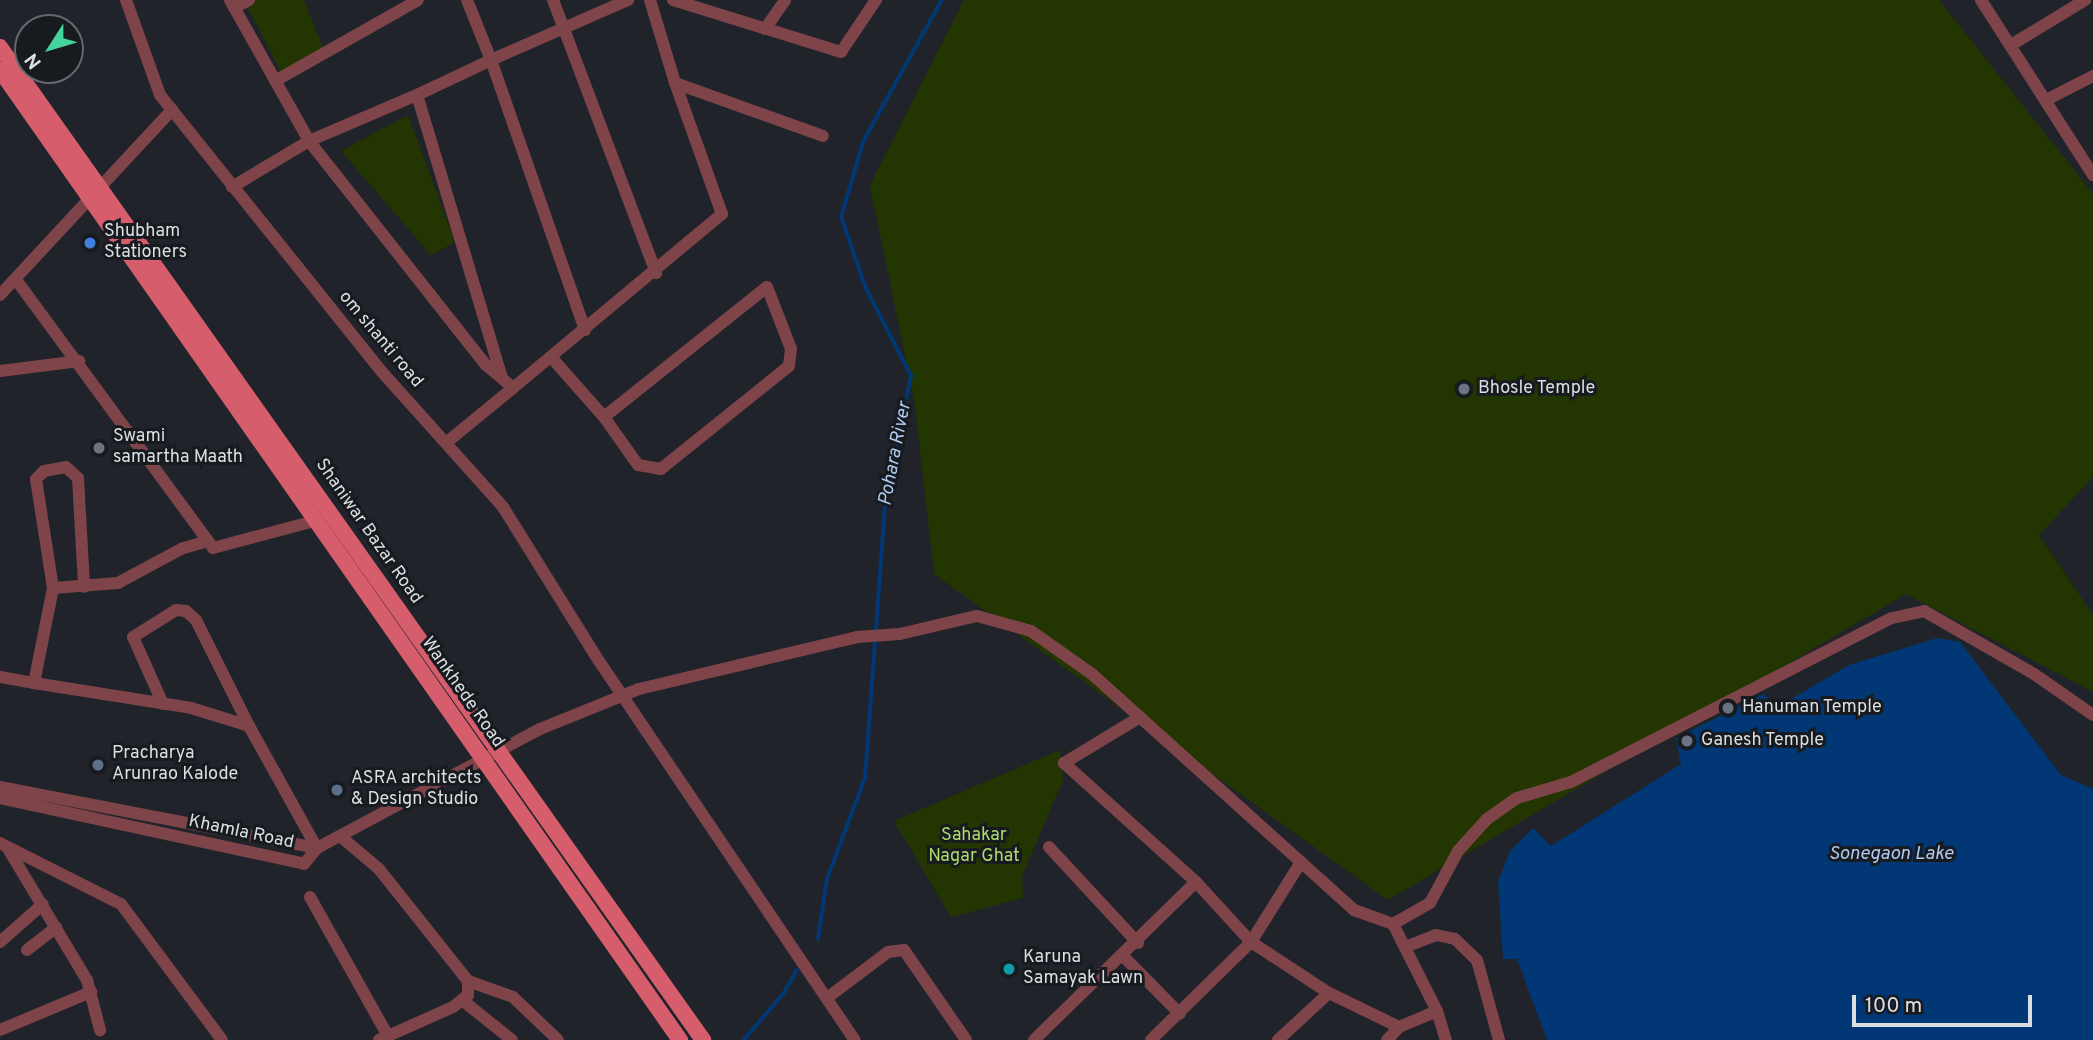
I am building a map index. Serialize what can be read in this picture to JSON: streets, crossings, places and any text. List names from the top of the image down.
{
  "streets": {
    "main road": ["Shaniwar Bazar Road", "Wankhede Road"],
    "street": ["om shanti road", "Khamla Road"]
  },
  "crossings": [
    ["Shaniwar Bazar Road", "Wankhede Road"]
  ],
  "water": ["Pohara River", "Sonegaon Lake"],
  "parks": ["Sahakar Nagar Ghat"],
  "places": [
    "Shubham Stationers",
    "Bhosle Temple",
    "Swami samartha Maath",
    "Hanuman Temple",
    "Ganesh Temple",
    "Pracharya Arunrao Kalode",
    "ASRA architects & Design Studio",
    "Karuna Samayak Lawn"
  ],
  "scale_bar": "100 m",
  "north": "bottom left"
}
